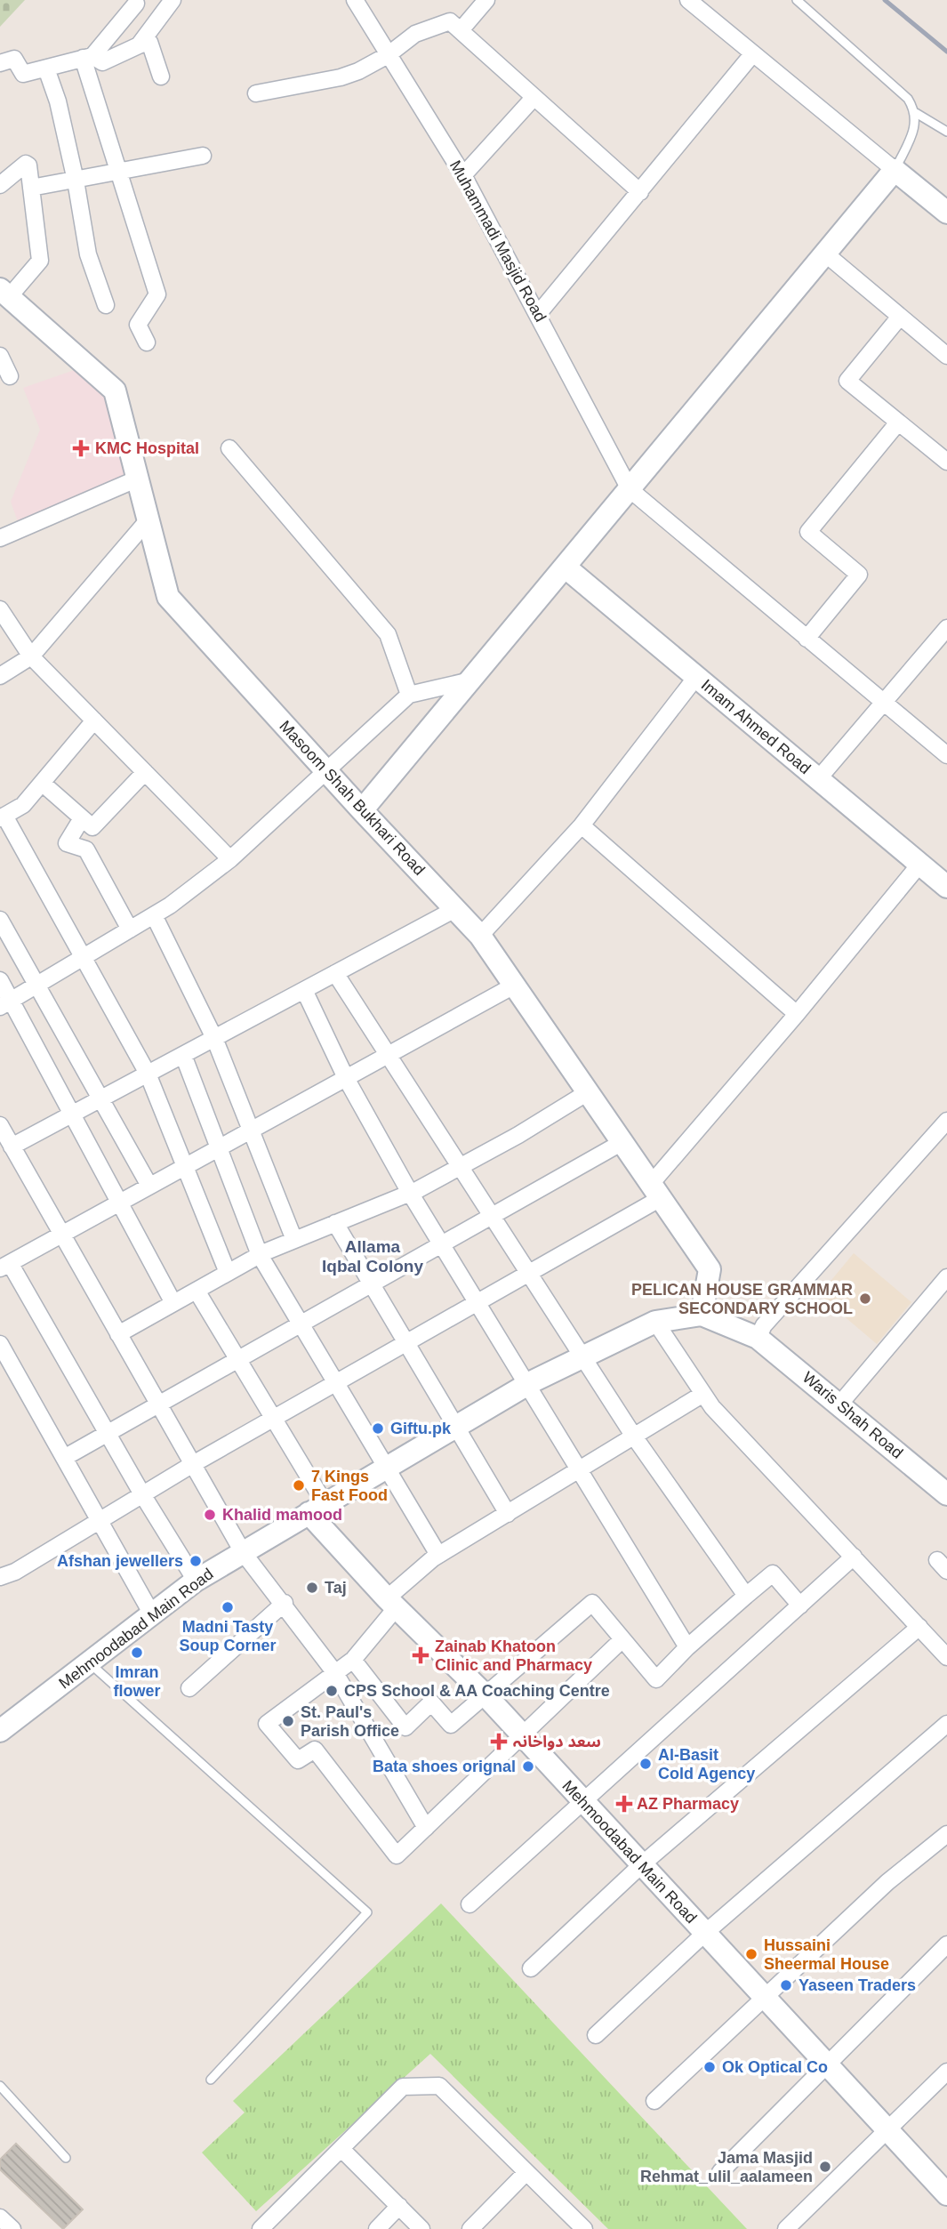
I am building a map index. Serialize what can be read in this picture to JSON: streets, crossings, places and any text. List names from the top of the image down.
{
  "streets": {
    "street": [
      "Muhammadi Masjid Road",
      "Imam Ahmed Road",
      "Masoom Shah Bukhari Road",
      "Waris Shah Road",
      "Mehmoodabad Main Road"
    ]
  },
  "crossings": [
    ["Masoom Shah Bukhari Road", "Mehmoodabad Main Road"]
  ],
  "districts": ["Allama Iqbal Colony"],
  "places": {
    "health": [
      "KMC Hospital",
      "Zainab Khatoon Clinic and Pharmacy",
      "سعد دواخانہ",
      "AZ Pharmacy"
    ],
    "other": [
      "PELICAN HOUSE GRAMMAR SECONDARY SCHOOL",
      "Giftu.pk",
      "7 Kings Fast Food",
      "Khalid mamood",
      "Afshan jewellers",
      "Taj",
      "Madni Tasty Soup Corner",
      "Imran flower",
      "CPS School & AA Coaching Centre",
      "St. Paul's Parish Office",
      "Al-Basit Cold Agency",
      "Bata shoes orignal",
      "Hussaini Sheermal House",
      "Yaseen Traders",
      "Ok Optical Co",
      "Jama Masjid Rehmat_ulil_aalameen"
    ]
  }
}
